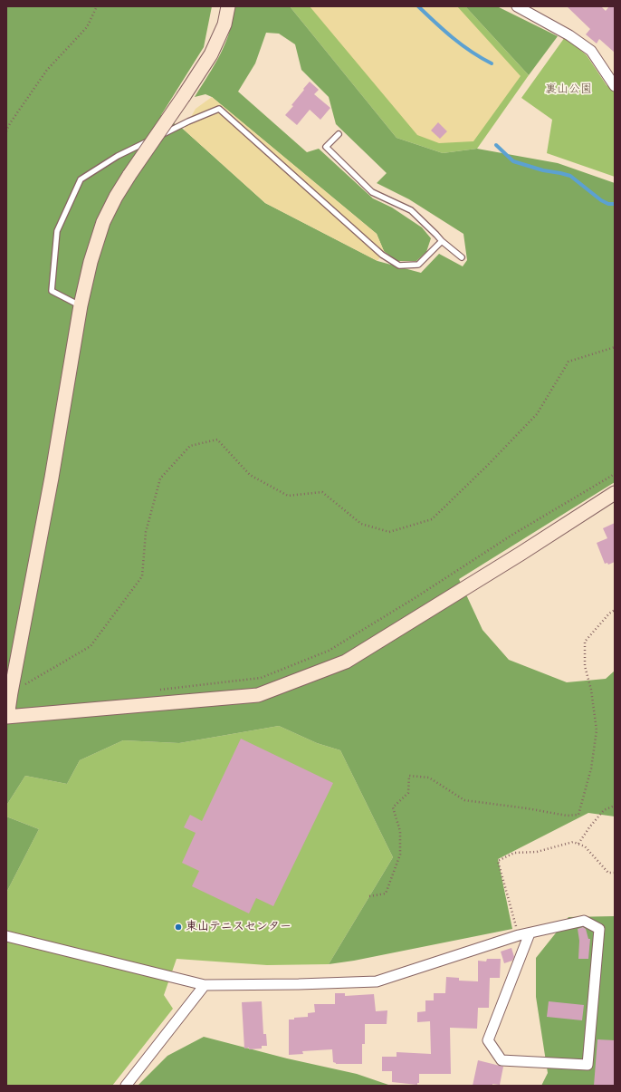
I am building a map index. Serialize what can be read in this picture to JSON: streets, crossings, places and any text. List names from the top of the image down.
{
  "parks": ["裏山公園"],
  "places": ["東山テニスセンター"]
}
